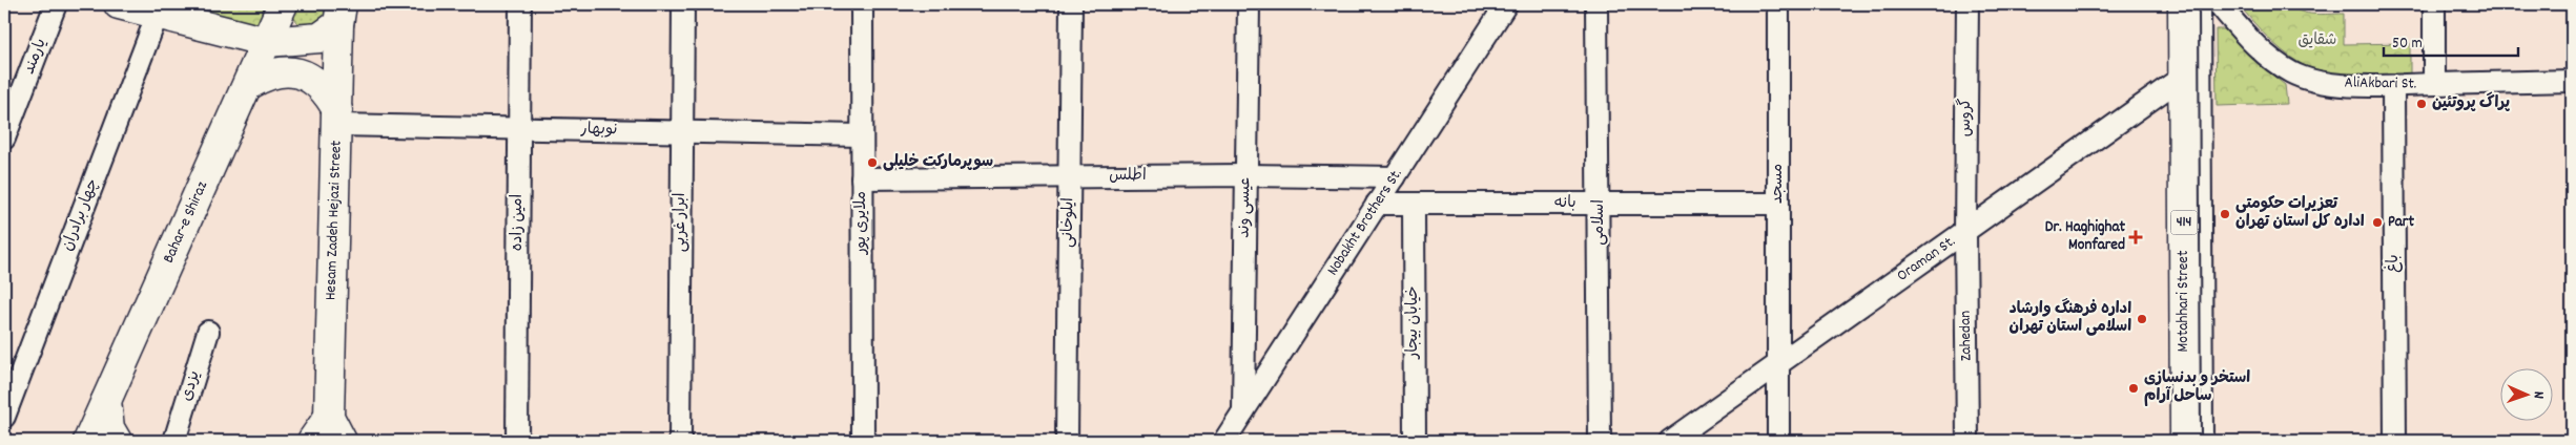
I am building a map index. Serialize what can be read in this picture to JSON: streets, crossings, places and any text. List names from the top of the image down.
{
  "streets": {
    "main road": [
      "Hesam Zadeh Hejazi Street",
      "Bahar-e Shiraz",
      "414",
      "Motahhari Street"
    ],
    "street": [
      "یارمند",
      "AliAkbari St.",
      "گروس",
      "نوبهار",
      "اطلس",
      "مسجد",
      "بانه",
      "عیسی وند",
      "چهار برادران",
      "امین زاده",
      "ابرار غربی",
      "ملایری پور",
      "ایلوخانی",
      "Nobakht Brothers St.",
      "اسلامی",
      "Oraman St.",
      "باغ",
      "خیابان بیجار",
      "Zahedan",
      "یزدی"
    ]
  },
  "crossings": [
    ["AliAkbari St.", "باغ"],
    ["گروس", "Oraman St."],
    ["گروس", "Zahedan"],
    ["نوبهار", "Hesam Zadeh Hejazi Street"],
    ["نوبهار", "امین زاده"],
    ["نوبهار", "ابرار غربی"],
    ["نوبهار", "ملایری پور"],
    ["اطلس", "عیسی وند"],
    ["اطلس", "ملایری پور"],
    ["اطلس", "ایلوخانی"],
    ["اطلس", "Nobakht Brothers St."],
    ["مسجد", "بانه"],
    ["مسجد", "Oraman St."],
    ["بانه", "Nobakht Brothers St."],
    ["بانه", "اسلامی"],
    ["بانه", "خیابان بیجار"],
    ["عیسی وند", "Nobakht Brothers St."],
    ["Oraman St.", "Motahhari Street"],
    ["Oraman St.", "Zahedan"]
  ],
  "parks": ["شقایق"],
  "places": {
    "other": [
      "پراگ پروتئین",
      "سوپرمارکت خلیلی",
      "تعزیرات حکومتی اداره کل استان تهران",
      "Part",
      "اداره فرهنگ وارشاد اسلامی استان تهران",
      "استخر و بدنسازی ساحل آرام"
    ],
    "health": ["Dr. Haghighat Monfared"]
  },
  "scale_bar": "50 m",
  "north": "right"
}
